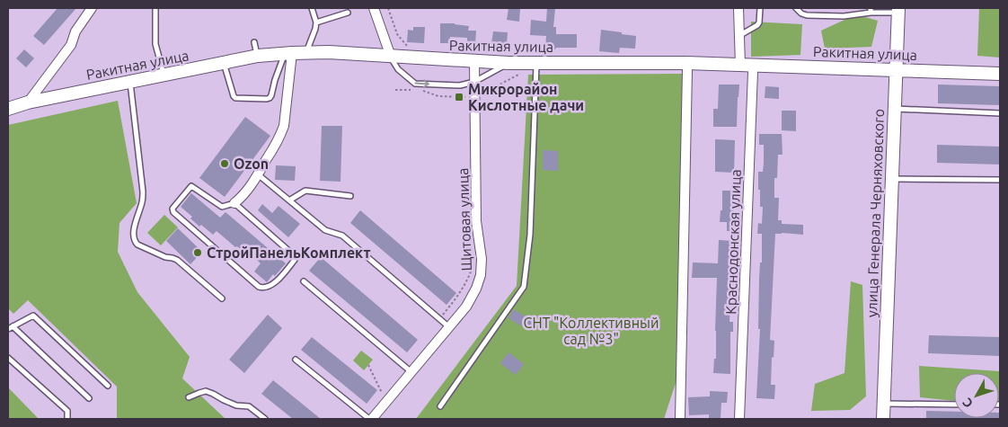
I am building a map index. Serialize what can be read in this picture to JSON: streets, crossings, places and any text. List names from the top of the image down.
{
  "streets": {
    "street": [
      "Ракитная улица",
      "улица Генерала Черняховского",
      "Щитовая улица",
      "Краснодонская улица"
    ]
  },
  "crossings": [
    ["Ракитная улица", "улица Генерала Черняховского"],
    ["Ракитная улица", "Щитовая улица"],
    ["Ракитная улица", "Краснодонская улица"]
  ],
  "parks": ["СНТ \"Коллективный сад №3\""],
  "places": {
    "transit": ["Микрорайон Кислотные дачи"],
    "other": ["Ozon", "СтройПанельКомплект"]
  },
  "north": "bottom left"
}
